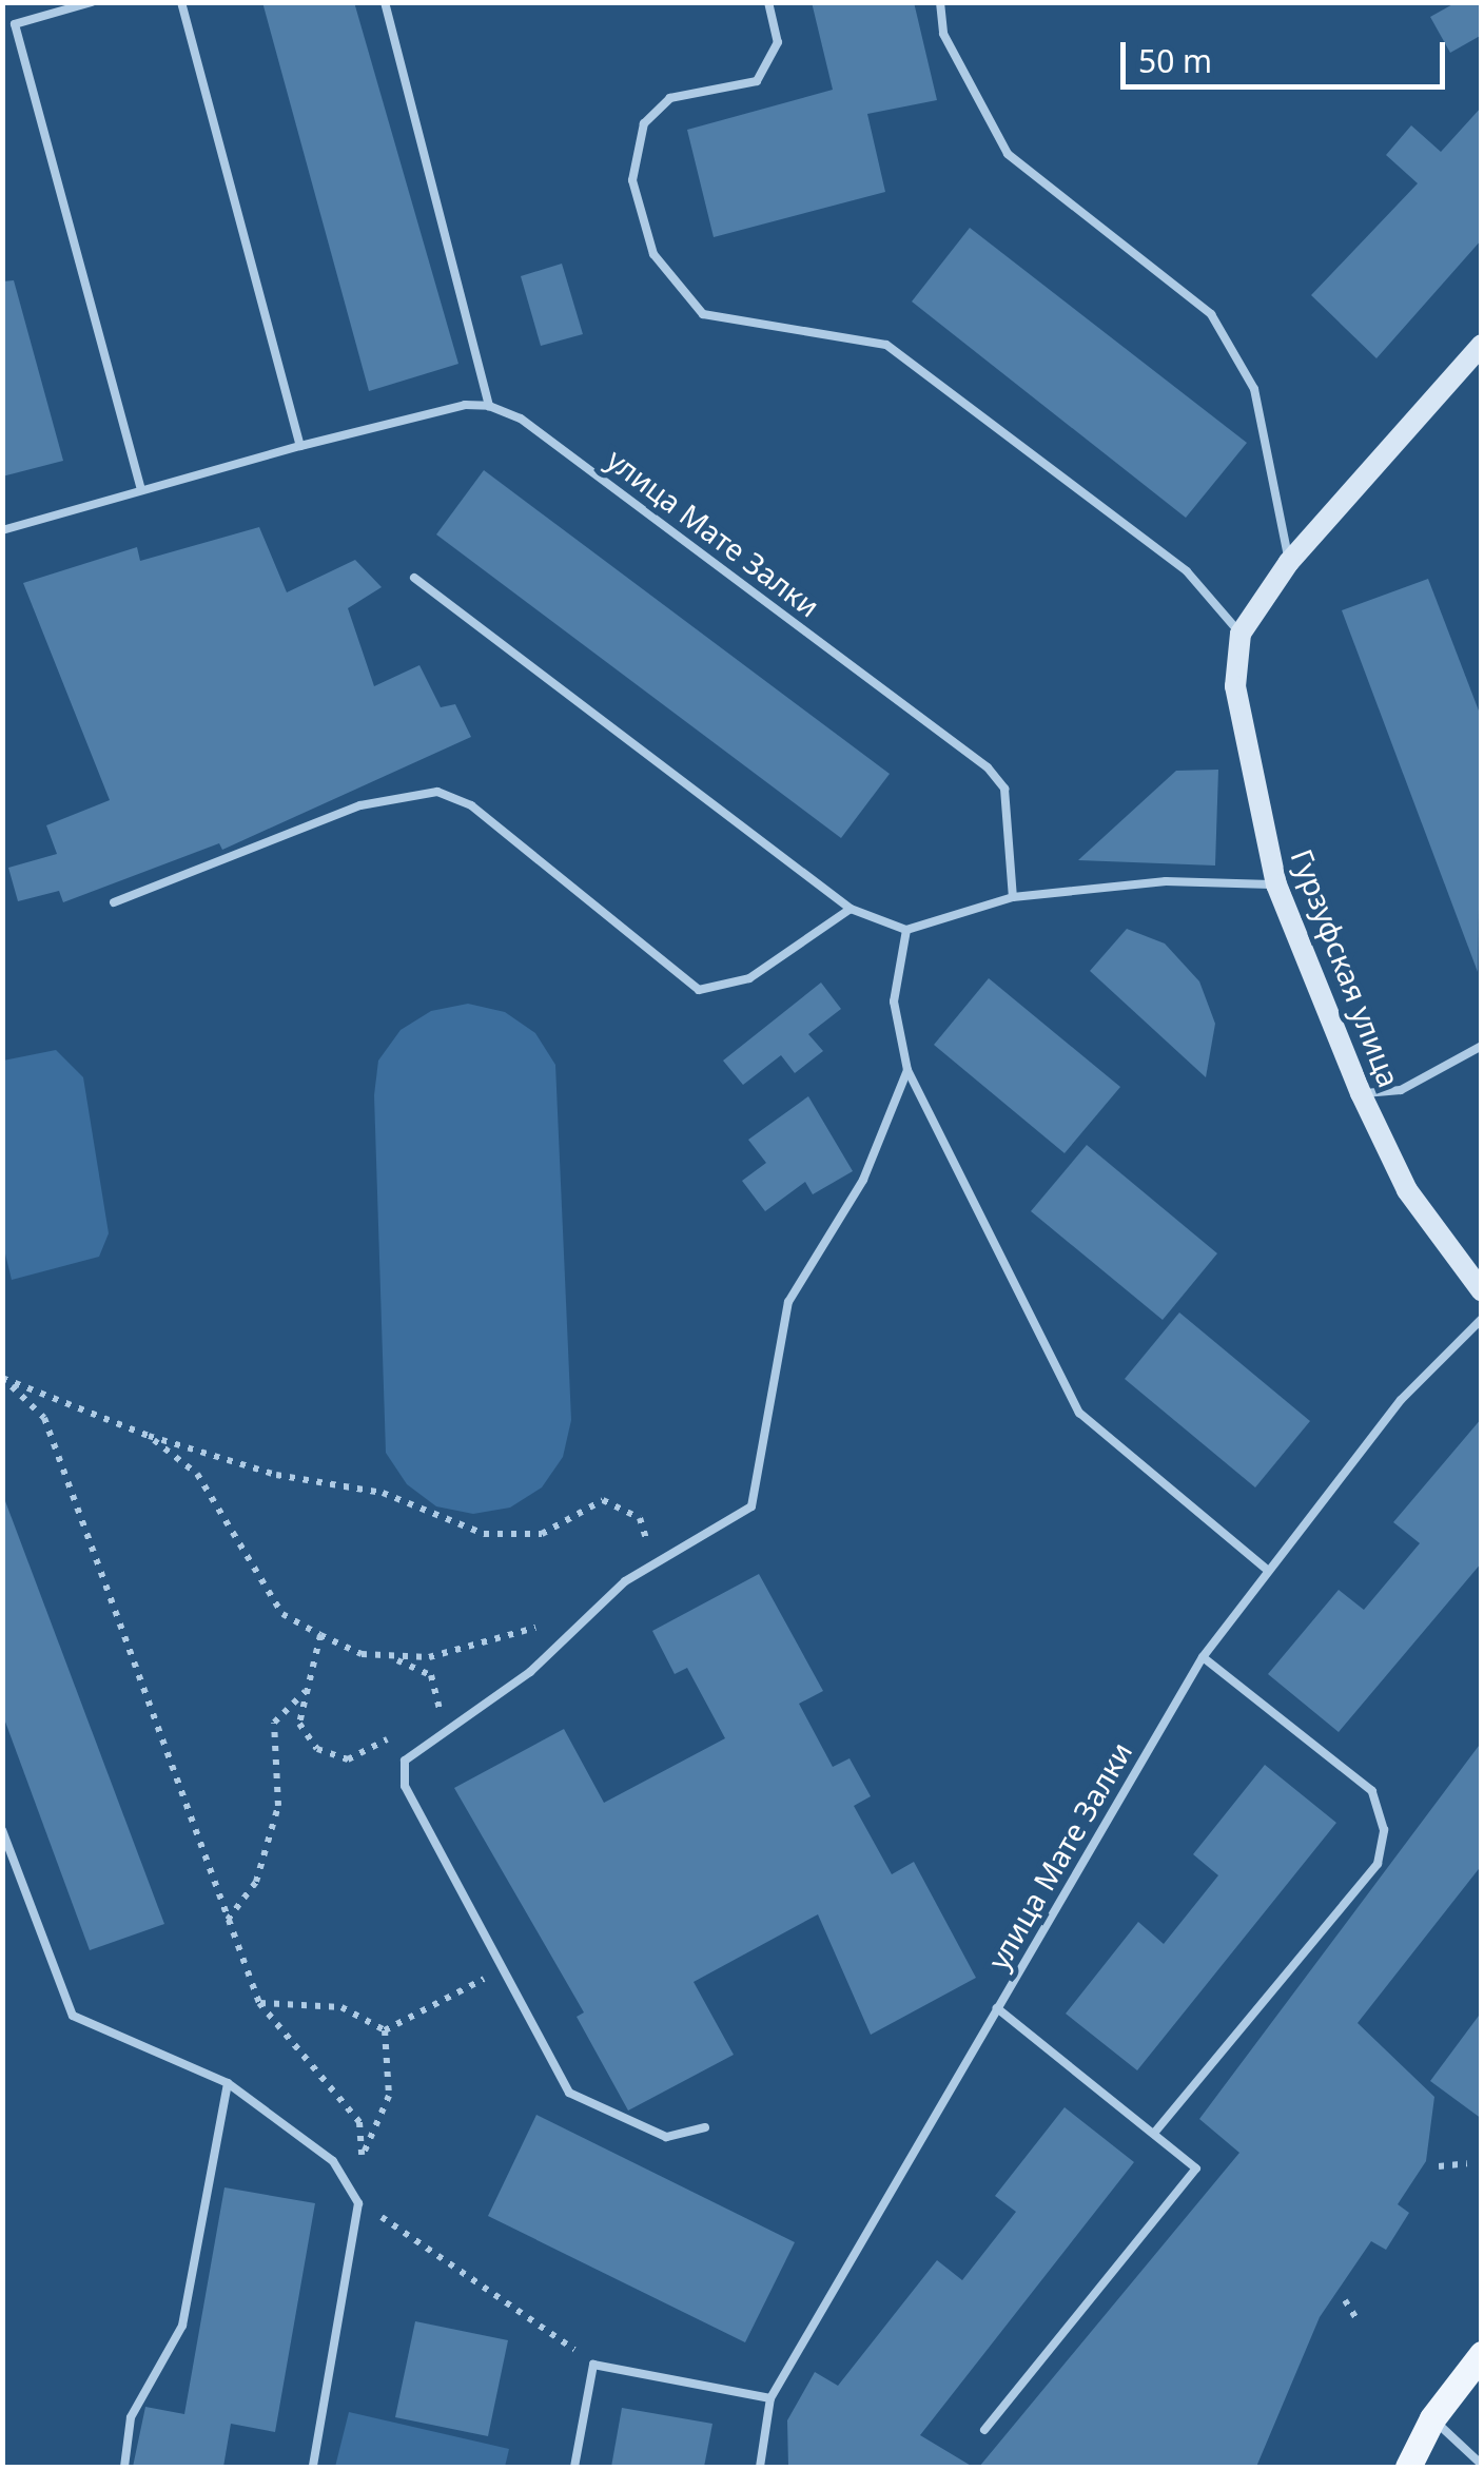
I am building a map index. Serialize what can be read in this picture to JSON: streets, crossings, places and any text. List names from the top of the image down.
{
  "streets": {
    "main road": ["Гурзуфская улица"],
    "lane": ["улица Мате Залки"]
  },
  "scale_bar": "50 m"
}
